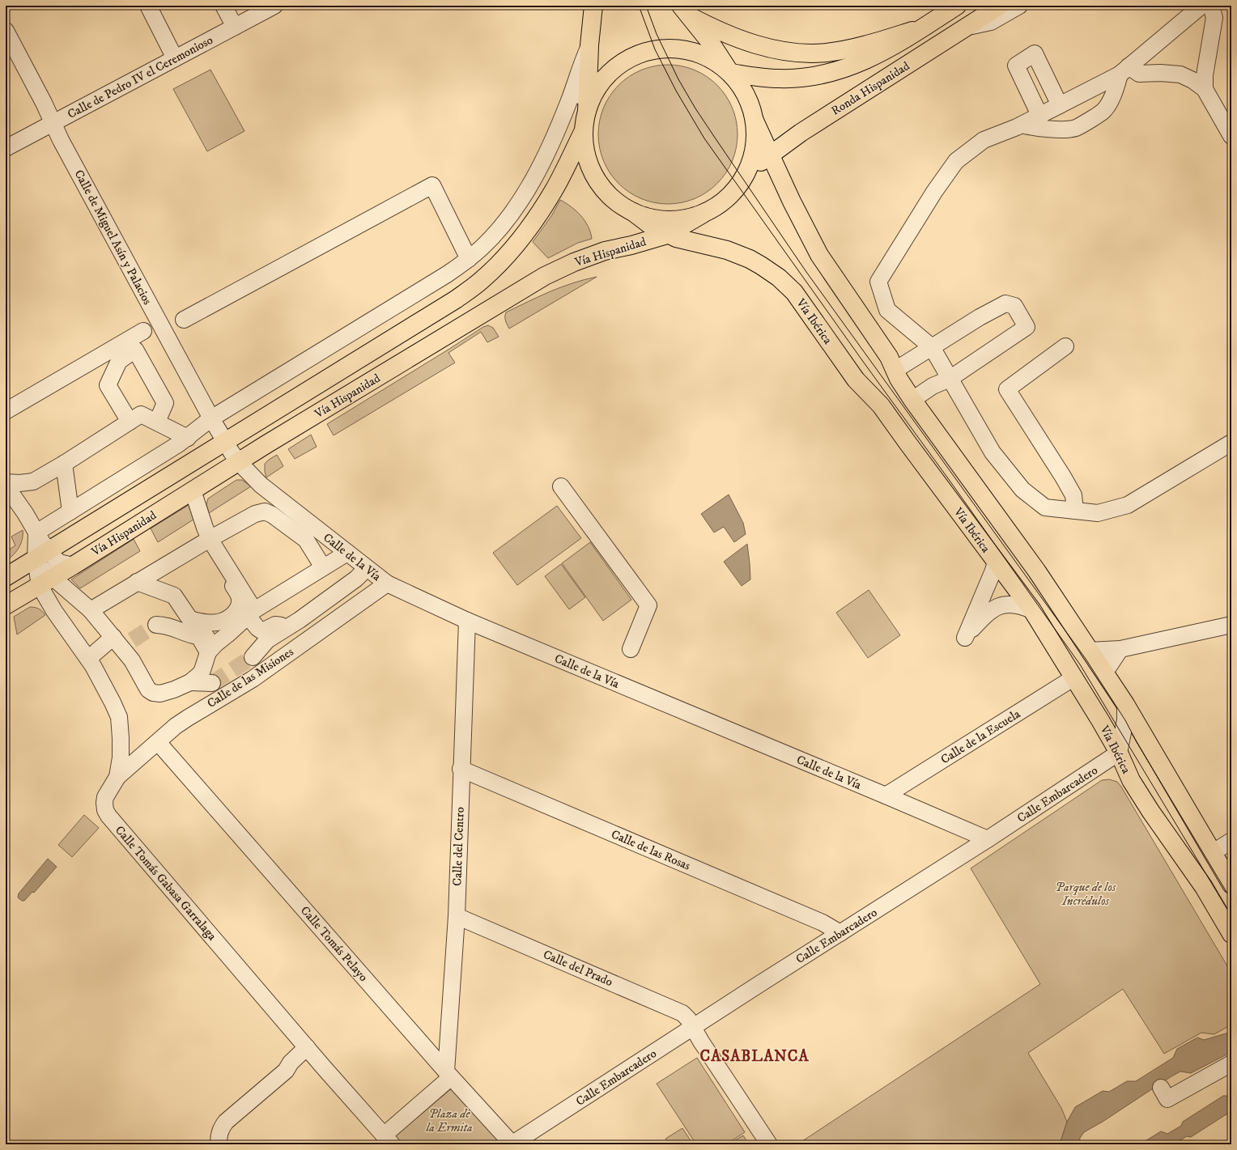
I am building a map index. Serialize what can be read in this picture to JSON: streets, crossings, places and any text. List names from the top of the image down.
{
  "streets": {
    "main road": ["Ronda Hispanidad", "Vía Hispanidad", "Vía Ibérica"],
    "street": [
      "Calle de Pedro IV el Ceremonioso",
      "Calle de Miguel Asín y Palacios",
      "Calle de la Vía",
      "Calle de las Misiones",
      "Calle de la Escuela",
      "Calle Embarcadero",
      "Calle del Centro",
      "Calle de las Rosas",
      "Calle Tomás Gabasa Garralaga",
      "Calle Tomás Pelayo",
      "Calle del Prado"
    ]
  },
  "crossings": [
    ["Calle de Pedro IV el Ceremonioso", "Calle de Miguel Asín y Palacios"],
    ["Ronda Hispanidad", "Vía Hispanidad"],
    ["Calle de Miguel Asín y Palacios", "Vía Hispanidad"],
    ["Calle de Miguel Asín y Palacios", "Calle de la Vía"],
    ["Vía Hispanidad", "Vía Ibérica"],
    ["Vía Hispanidad", "Calle de la Vía"],
    ["Vía Hispanidad", "Calle Tomás Gabasa Garralaga"],
    ["Vía Ibérica", "Calle de la Escuela"],
    ["Vía Ibérica", "Calle Embarcadero"],
    ["Calle de la Vía", "Calle de las Misiones"],
    ["Calle de la Vía", "Calle de la Escuela"],
    ["Calle de la Vía", "Calle Embarcadero"],
    ["Calle de la Vía", "Calle del Centro"],
    ["Calle de las Misiones", "Calle Tomás Gabasa Garralaga"],
    ["Calle de las Misiones", "Calle Tomás Pelayo"],
    ["Calle Embarcadero", "Calle de las Rosas"],
    ["Calle Embarcadero", "Calle Tomás Pelayo"],
    ["Calle Embarcadero", "Calle del Prado"],
    ["Calle del Centro", "Calle de las Rosas"],
    ["Calle del Centro", "Calle Tomás Pelayo"],
    ["Calle del Centro", "Calle del Prado"]
  ],
  "districts": ["CASABLANCA"],
  "parks": ["Parque de los Incrédulos", "Plaza de la Ermita"]
}
